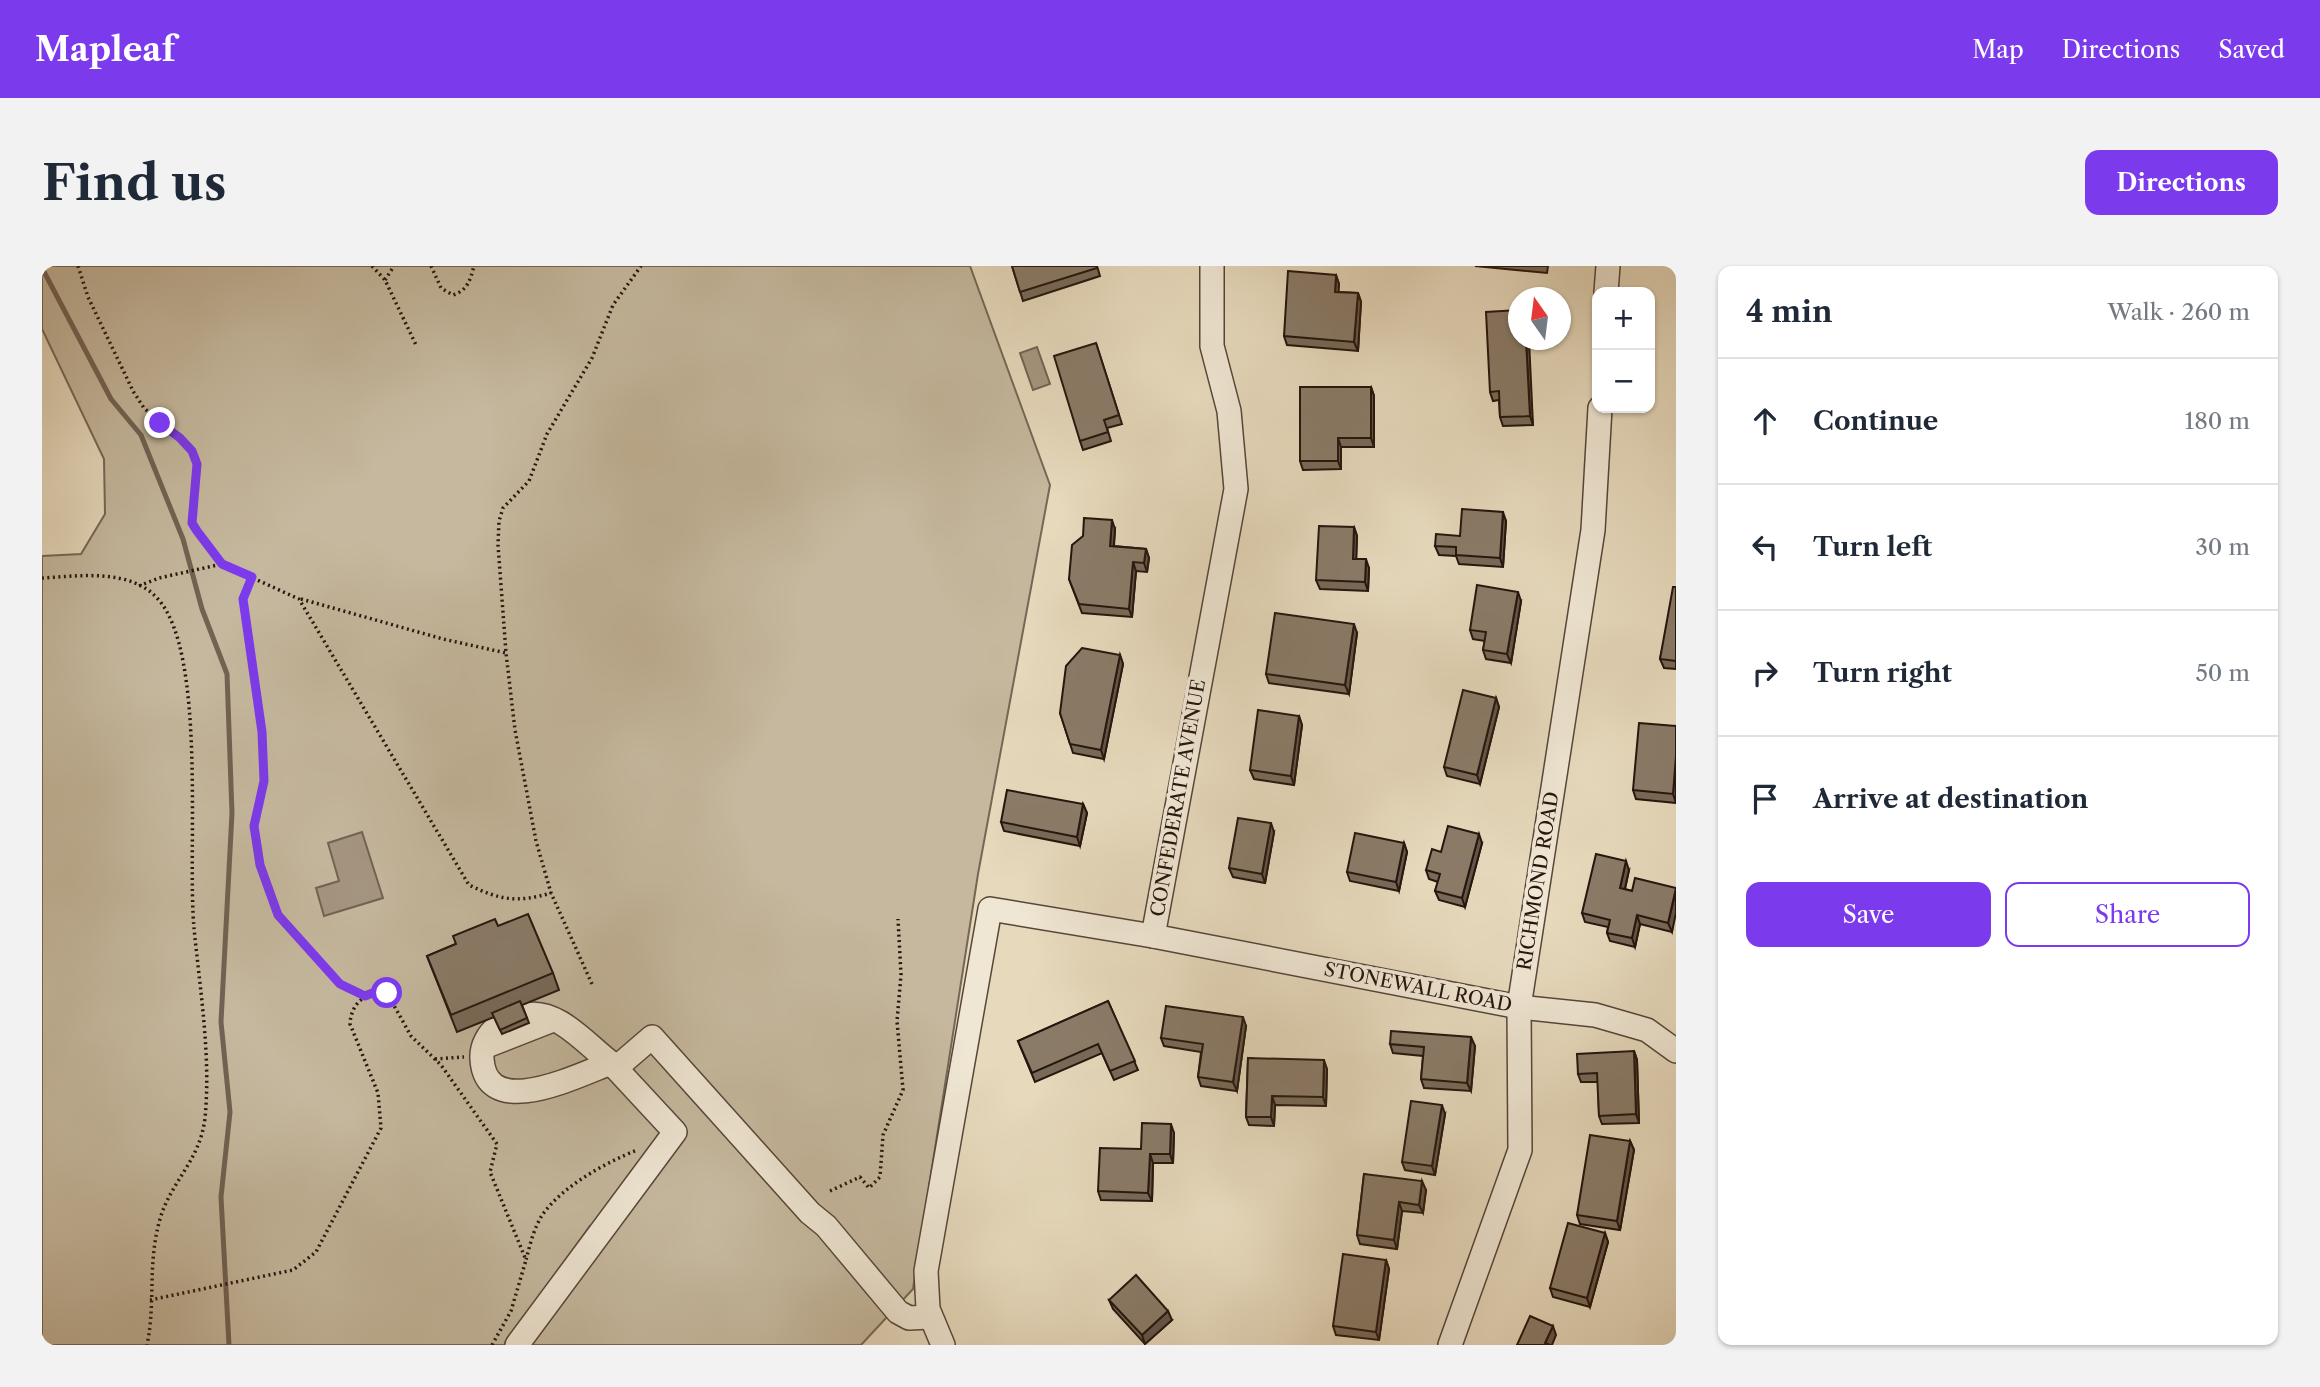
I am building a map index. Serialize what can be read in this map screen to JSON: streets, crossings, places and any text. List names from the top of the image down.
{
  "streets": {
    "street": ["CONFEDERATE AVENUE", "RICHMOND ROAD", "STONEWALL ROAD"]
  },
  "crossings": [
    ["CONFEDERATE AVENUE", "STONEWALL ROAD"],
    ["RICHMOND ROAD", "STONEWALL ROAD"]
  ],
  "north": "top",
  "page": {
    "header": "Mapleaf",
    "nav": ["Map", "Directions", "Saved"],
    "buttons": [
      "Directions",
      ["Save", "Share"]
    ],
    "title": "Find us",
    "heading": ["4 min", "Walk · 260 m"],
    "map_buttons": ["+", "−"],
    "list": [
      ["Continue", "180 m"],
      ["Turn left", "30 m"],
      ["Turn right", "50 m"],
      "Arrive at destination"
    ]
  }
}
